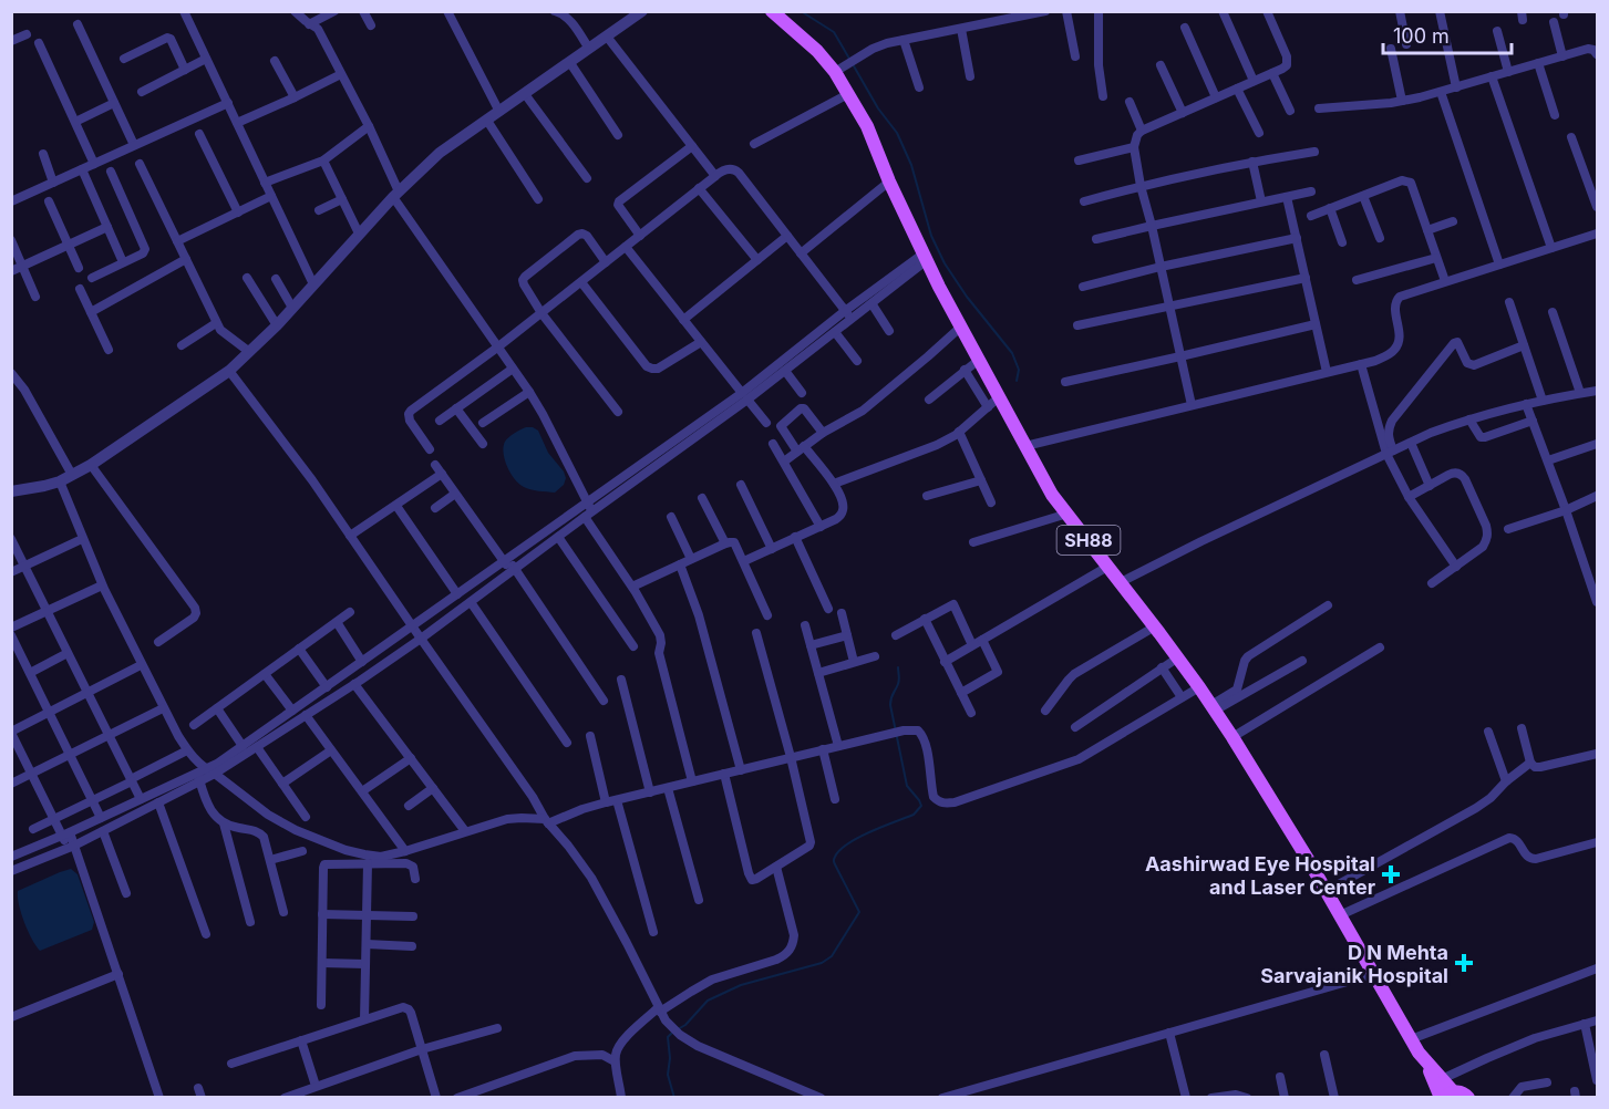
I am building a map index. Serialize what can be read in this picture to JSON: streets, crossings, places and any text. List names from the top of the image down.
{
  "streets": {
    "main road": ["SH88"]
  },
  "places": {
    "health": ["Aashirwad Eye Hospital and Laser Center", "D N Mehta Sarvajanik Hospital"]
  },
  "scale_bar": "100 m"
}
